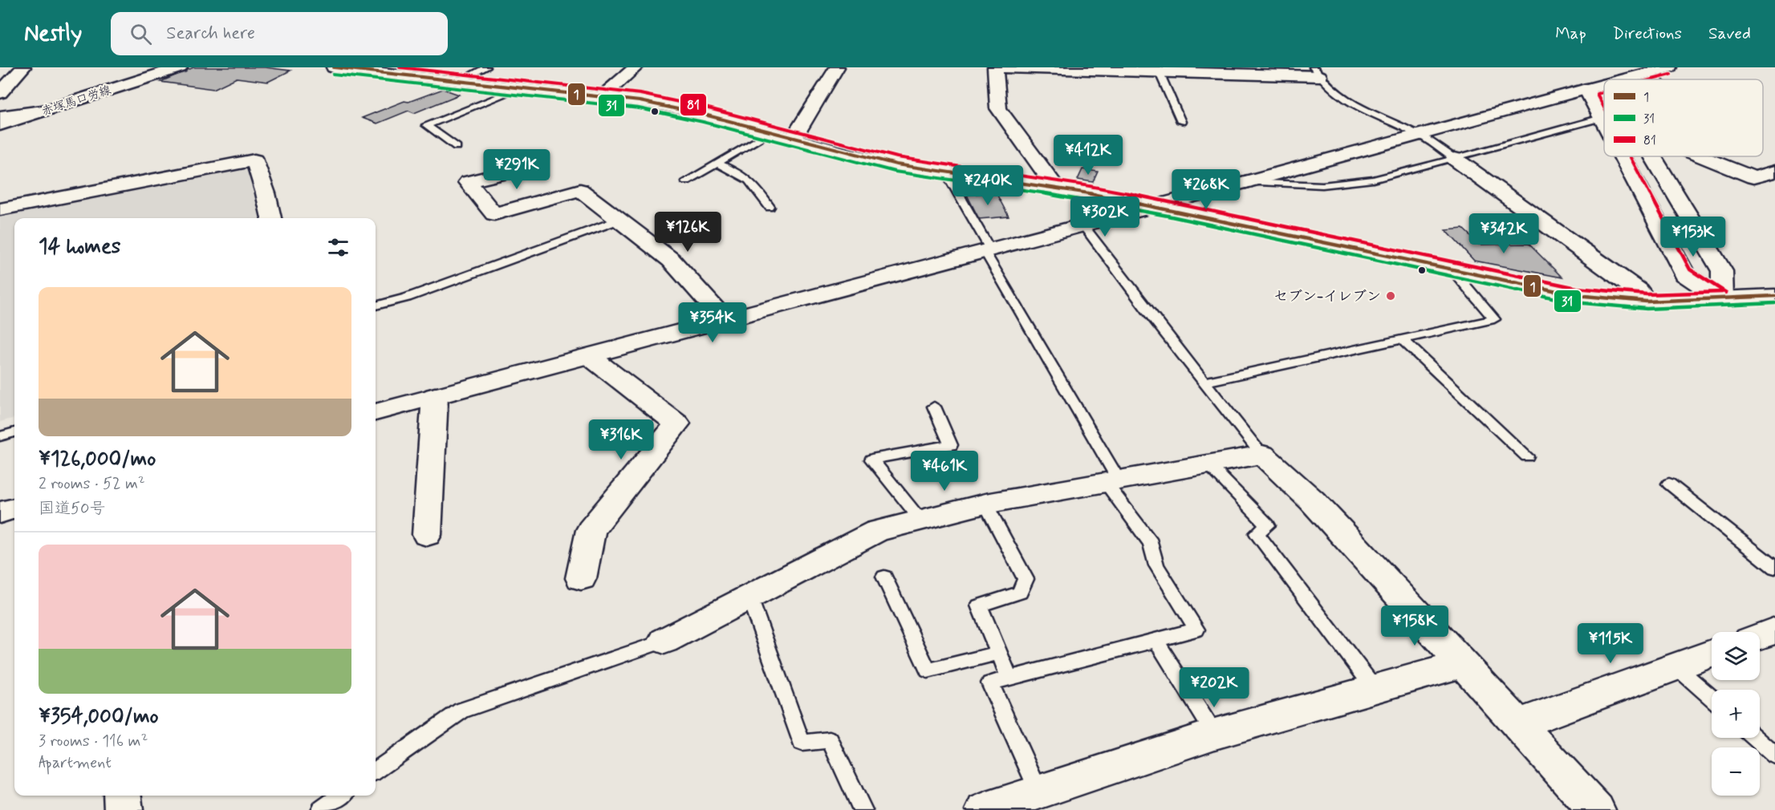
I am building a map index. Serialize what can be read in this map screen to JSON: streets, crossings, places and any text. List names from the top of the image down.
{
  "streets": {
    "main road": ["赤塚馬口労線"]
  },
  "places": ["セブン-イレブン"],
  "lines": ["transit line 1", "transit line 81", "transit line 31"],
  "legend": ["1", "31", "81"],
  "page": {
    "header": "Nestly",
    "search": "Search here",
    "nav": ["Map", "Directions", "Saved"],
    "price": [
      "¥412K",
      "¥291K",
      "¥240K",
      "¥268K",
      "¥302K",
      "¥126K",
      "¥342K",
      "¥153K",
      "¥354K",
      "¥316K",
      "¥461K",
      "¥158K",
      "¥115K",
      "¥202K"
    ],
    "heading": "14 homes",
    "list": [
      {
        "name": "¥126,000/mo",
        "note": "2 rooms · 52 m² · 国道50号"
      },
      {
        "name": "¥354,000/mo",
        "note": "3 rooms · 116 m² · Apartment"
      }
    ],
    "map_buttons": ["+", "−"]
  }
}
